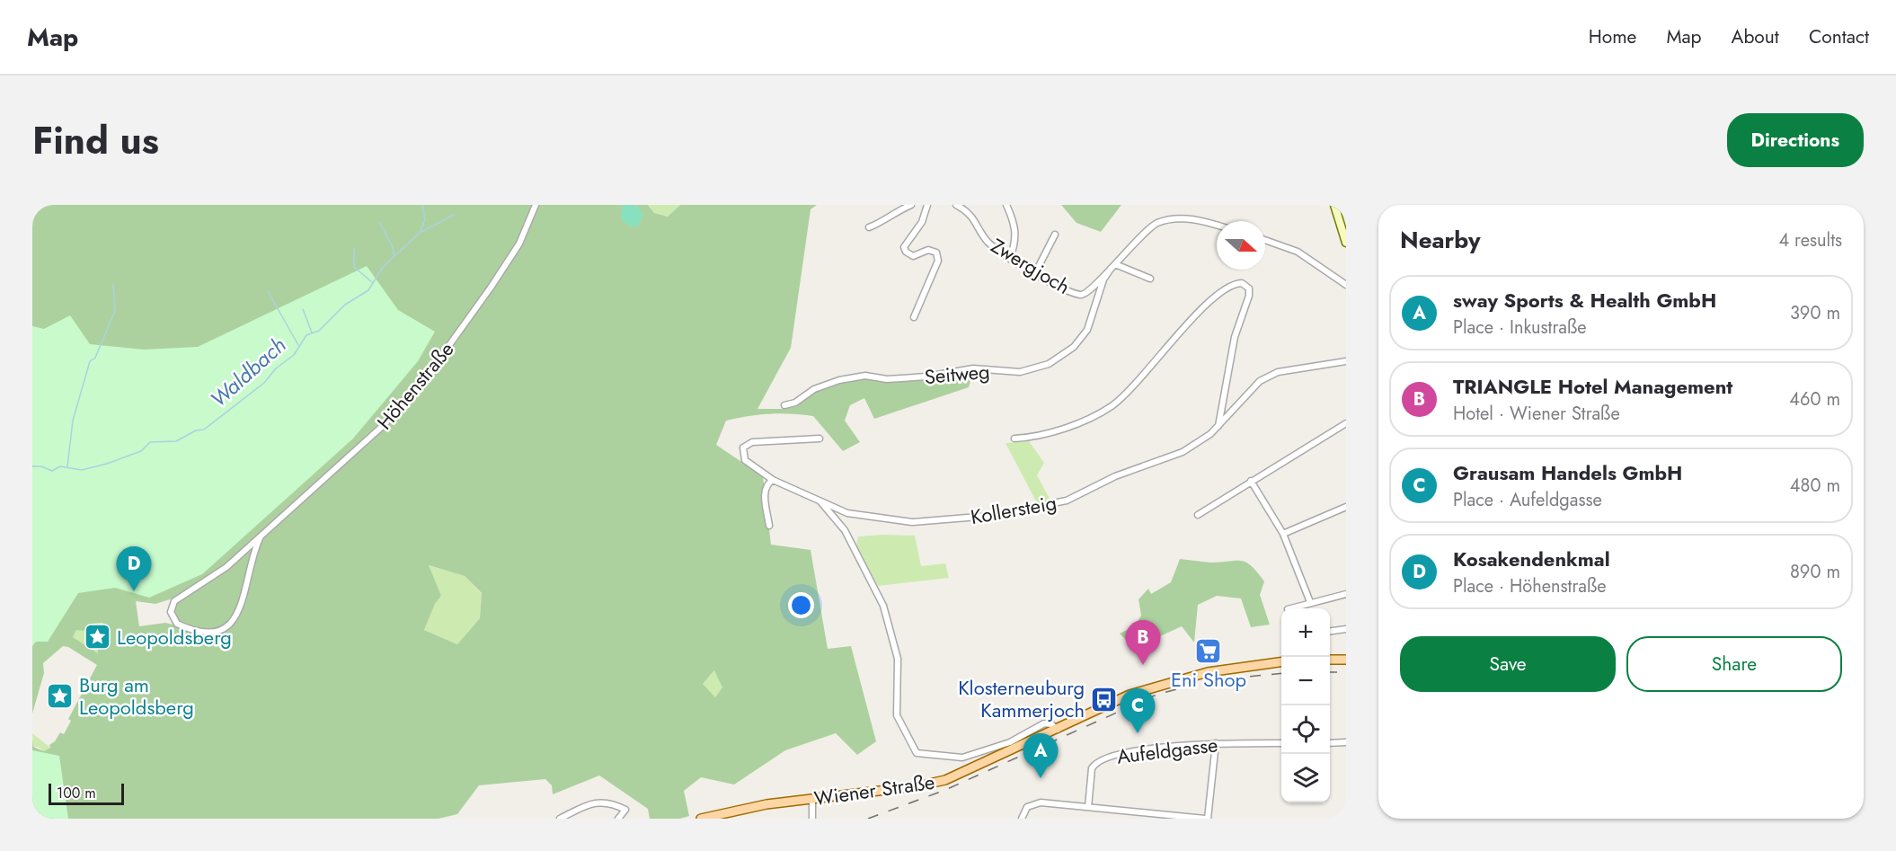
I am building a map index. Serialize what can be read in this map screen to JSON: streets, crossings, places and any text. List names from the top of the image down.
{
  "streets": {
    "main road": ["Wiener Straße"],
    "street": [
      "Zwergjoch",
      "Seitweg",
      "Höhenstraße",
      "Kollersteig",
      "Aufeldgasse"
    ]
  },
  "crossings": [
    ["Zwergjoch", "Seitweg"]
  ],
  "water": ["Waldbach"],
  "places": {
    "place": ["Leopoldsberg", "Burg am Leopoldsberg"],
    "supermarket": ["Eni Shop"],
    "bus stop": ["Klosterneuburg Kammerjoch"]
  },
  "scale_bar": "100 m",
  "north": "right",
  "page": {
    "header": "Map",
    "nav": [
      "Home",
      "Map",
      "About",
      "Contact"
    ],
    "title": "Find us",
    "buttons": [
      "Directions",
      ["Save", "Share"]
    ],
    "heading": ["Nearby", "4 results"],
    "list": [
      {
        "mark": "A",
        "name": "sway Sports & Health GmbH",
        "note": "Place · Inkustraße",
        "value": "390 m"
      },
      {
        "mark": "B",
        "name": "TRIANGLE Hotel Management",
        "note": "Hotel · Wiener Straße",
        "value": "460 m"
      },
      {
        "mark": "C",
        "name": "Grausam Handels GmbH",
        "note": "Place · Aufeldgasse",
        "value": "480 m"
      },
      {
        "mark": "D",
        "name": "Kosakendenkmal",
        "note": "Place · Höhenstraße",
        "value": "890 m"
      }
    ],
    "pins": [
      "D",
      "B",
      "C",
      "A"
    ],
    "map_buttons": ["+", "−"],
    "scale": "100 m"
  }
}
